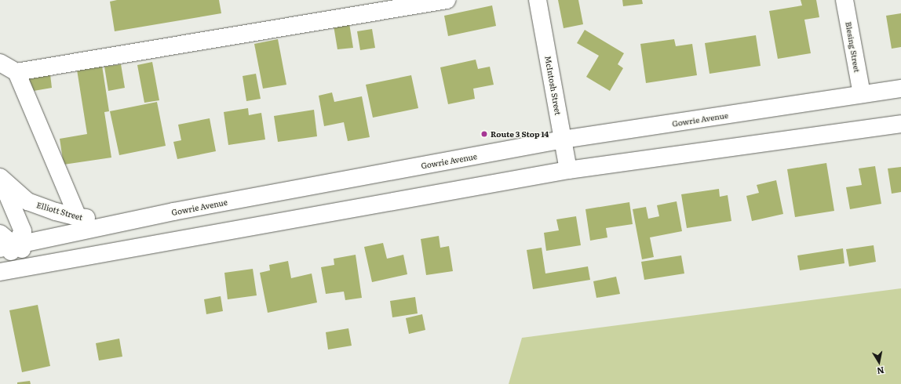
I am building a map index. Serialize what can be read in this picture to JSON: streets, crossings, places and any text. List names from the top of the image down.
{
  "streets": {
    "street": [
      "Blesing Street",
      "McIntosh Street",
      "Gowrie Avenue",
      "Elliott Street"
    ]
  },
  "crossings": [
    ["Blesing Street", "Gowrie Avenue"],
    ["McIntosh Street", "Gowrie Avenue"],
    ["Gowrie Avenue", "Elliott Street"]
  ],
  "places": ["Route 3 Stop 14"],
  "north": "bottom"
}
